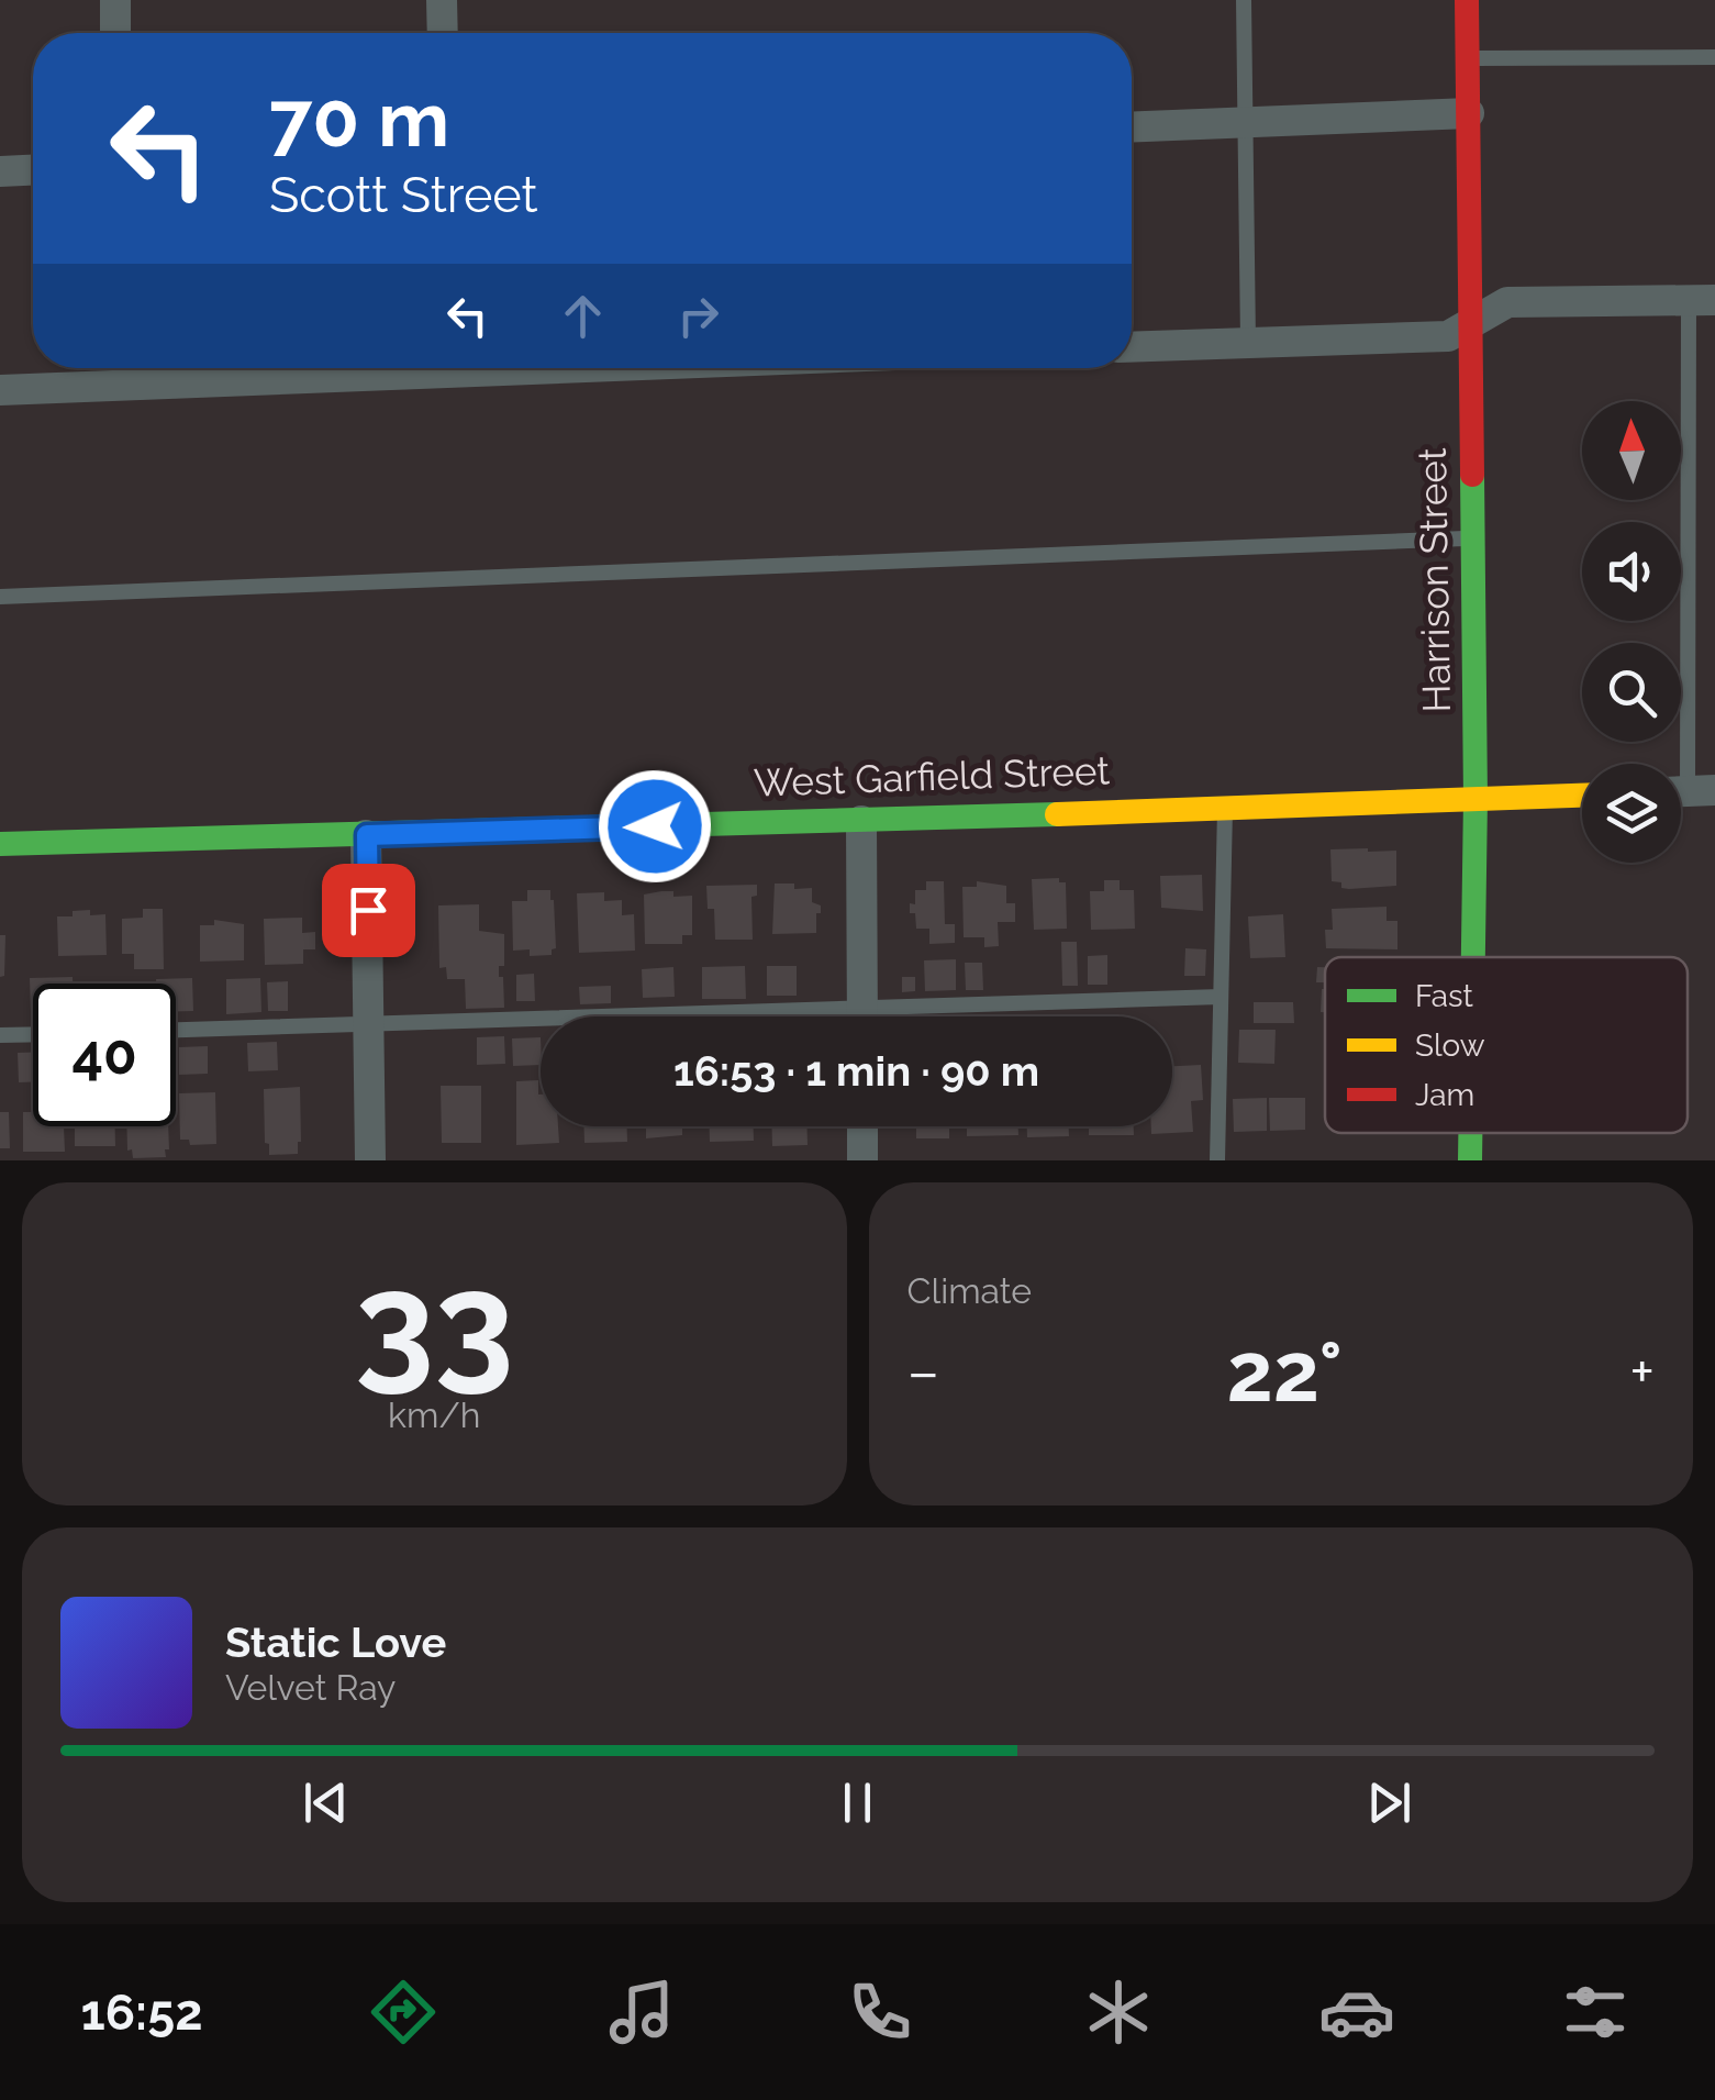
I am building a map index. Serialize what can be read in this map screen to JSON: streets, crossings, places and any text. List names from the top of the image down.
{
  "streets": {
    "main road": ["Harrison Street", "West Garfield Street"]
  },
  "crossings": [
    ["Harrison Street", "West Garfield Street"]
  ],
  "legend": ["Fast", "Slow", "Jam"],
  "north": "top",
  "page": {
    "turn": ["70 m", "Scott Street"],
    "limit": "40",
    "trip": "16:53 · 1 min · 90 m",
    "tile": [
      ["33", "km/h"],
      "Climate"
    ],
    "heat": ["−", "22°", "+"],
    "song": ["Static Love", "Velvet Ray"],
    "tabs": "16:52"
  }
}
